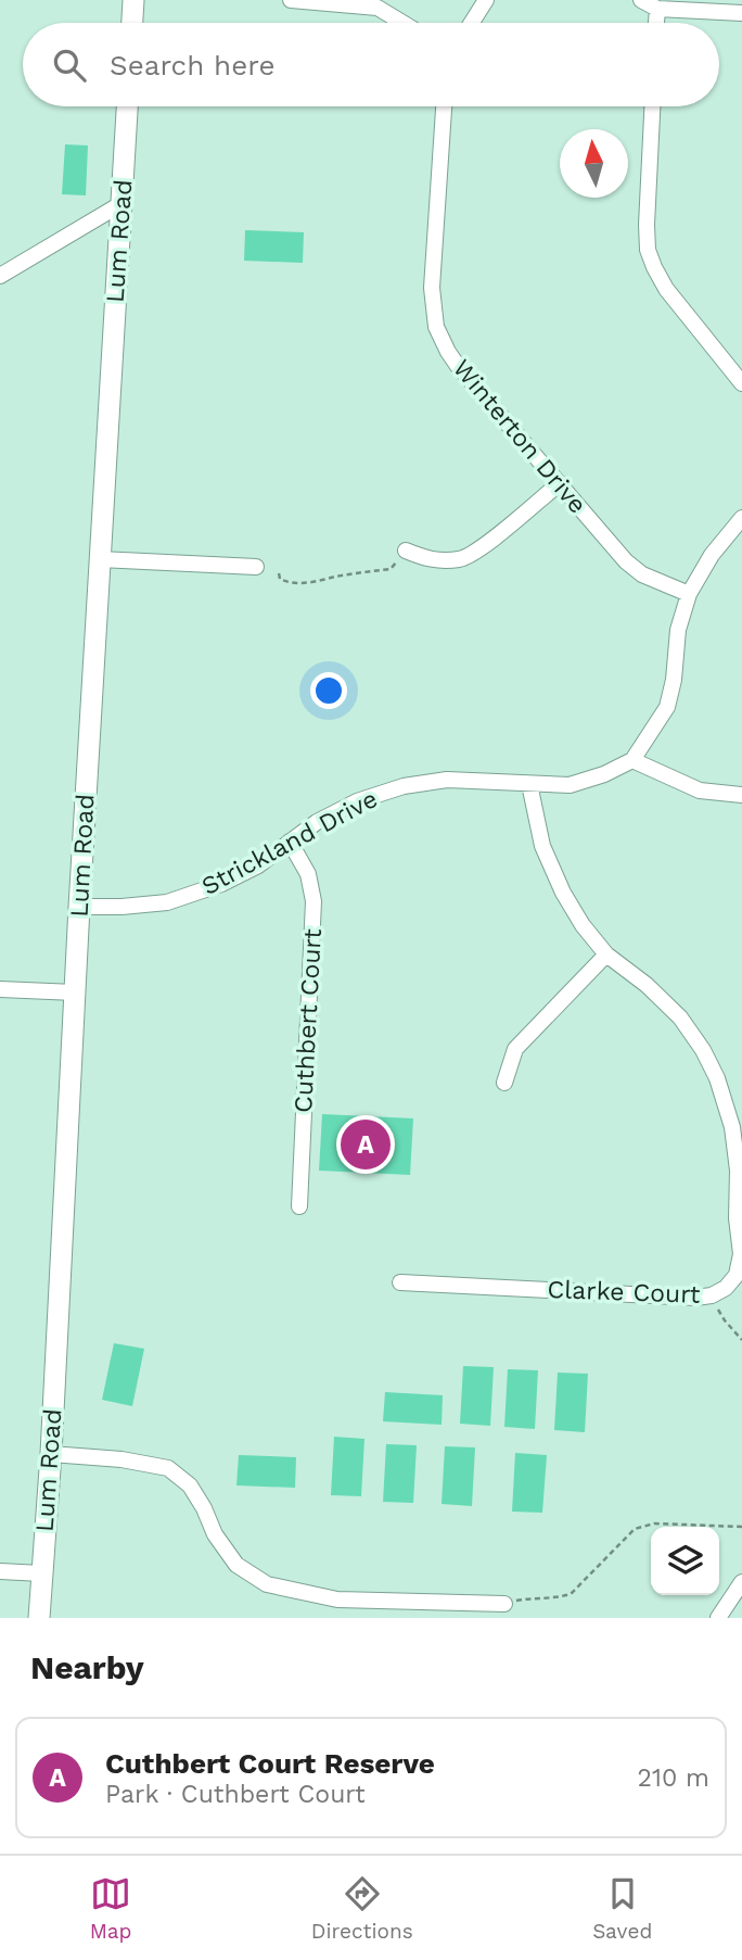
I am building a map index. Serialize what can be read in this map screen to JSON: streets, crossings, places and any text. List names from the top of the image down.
{
  "streets": {
    "street": [
      "Lum Road",
      "Winterton Drive",
      "Strickland Drive",
      "Cuthbert Court",
      "Clarke Court"
    ]
  },
  "crossings": [
    ["Lum Road", "Strickland Drive"],
    ["Strickland Drive", "Cuthbert Court"],
    ["Strickland Drive", "Clarke Court"]
  ],
  "north": "top",
  "page": {
    "search": "Search here",
    "pins": "A",
    "heading": "Nearby",
    "list": [
      {
        "mark": "A",
        "name": "Cuthbert Court Reserve",
        "note": "Park · Cuthbert Court",
        "value": "210 m"
      }
    ],
    "nav": ["Map", "Directions", "Saved"]
  }
}
